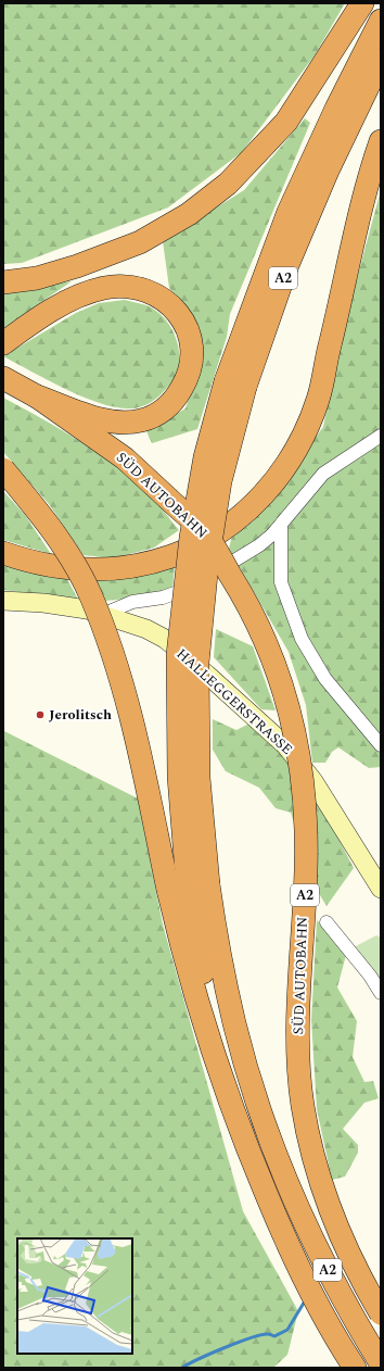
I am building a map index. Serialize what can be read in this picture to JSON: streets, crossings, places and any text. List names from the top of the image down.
{
  "streets": {
    "highway": ["A2", "SÜD AUTOBAHN"],
    "main road": ["HALLEGGERSTRASSE"]
  },
  "places": ["Jerolitsch"]
}
